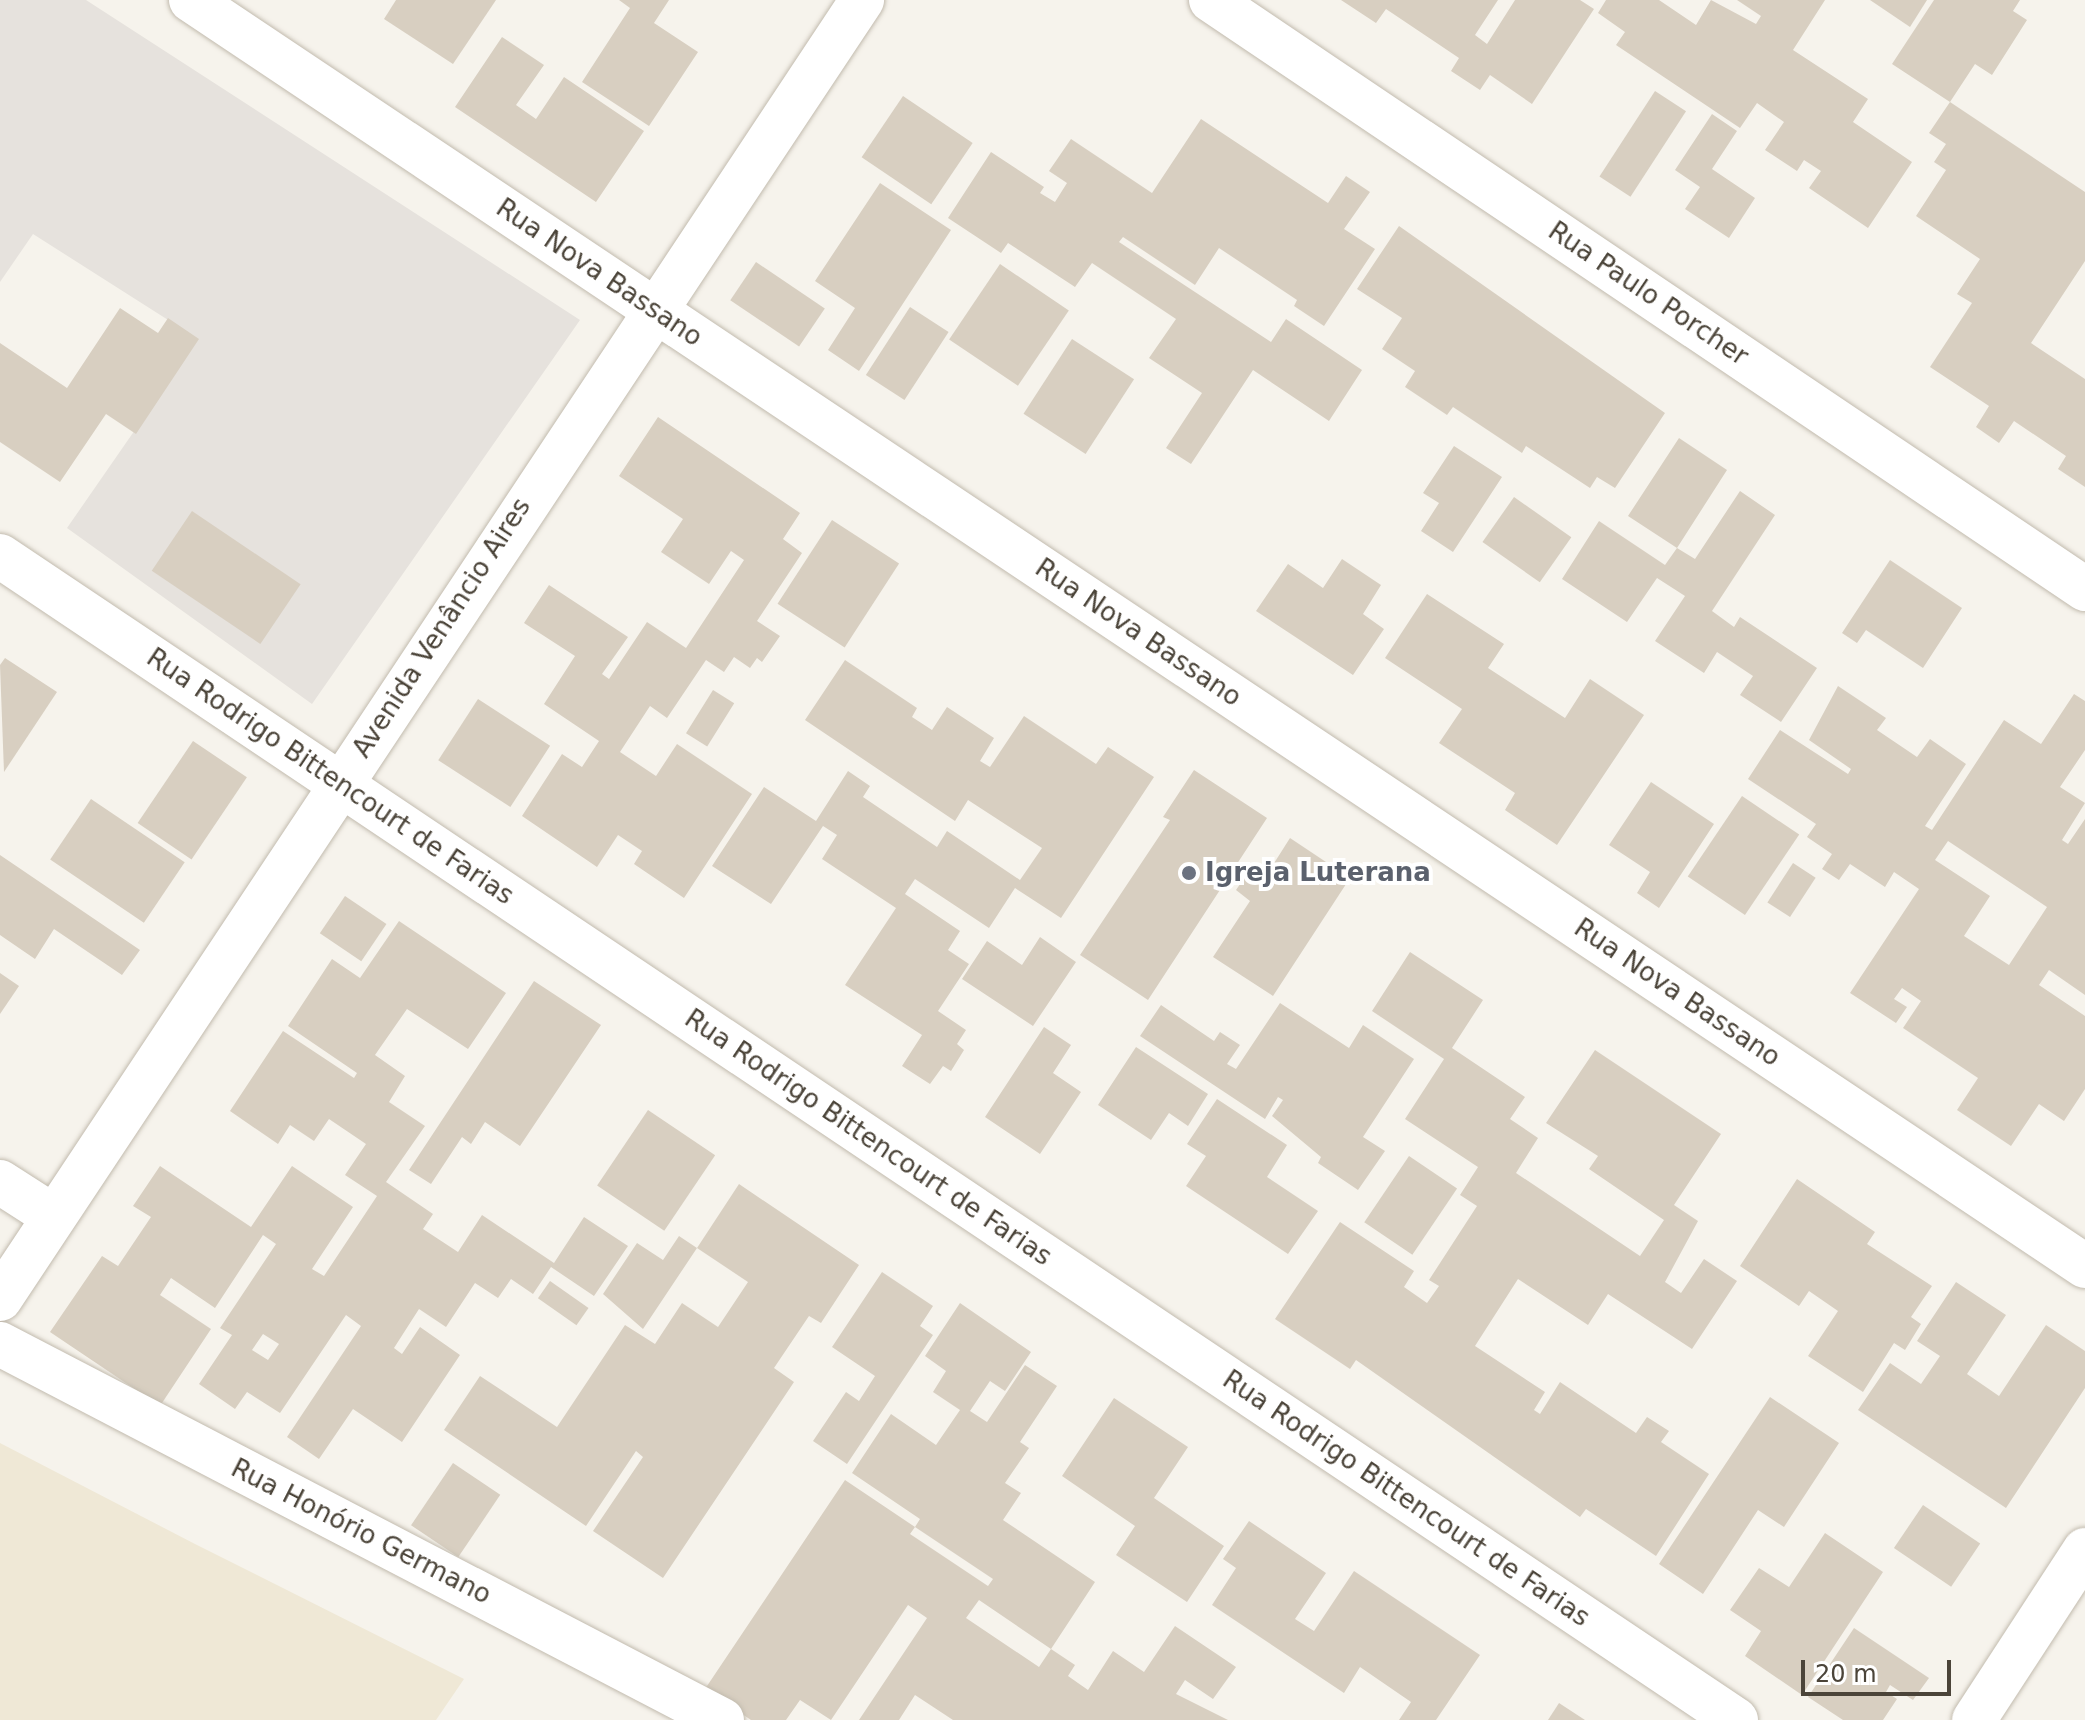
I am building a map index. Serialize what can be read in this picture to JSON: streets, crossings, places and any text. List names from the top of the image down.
{
  "streets": {
    "street": [
      "Rua Nova Bassano",
      "Rua Paulo Porcher",
      "Avenida Venâncio Aires",
      "Rua Rodrigo Bittencourt de Farias",
      "Rua Honório Germano"
    ]
  },
  "crossings": [
    ["Rua Nova Bassano", "Avenida Venâncio Aires"],
    ["Avenida Venâncio Aires", "Rua Rodrigo Bittencourt de Farias"]
  ],
  "places": ["Igreja Luterana"],
  "scale_bar": "20 m"
}
